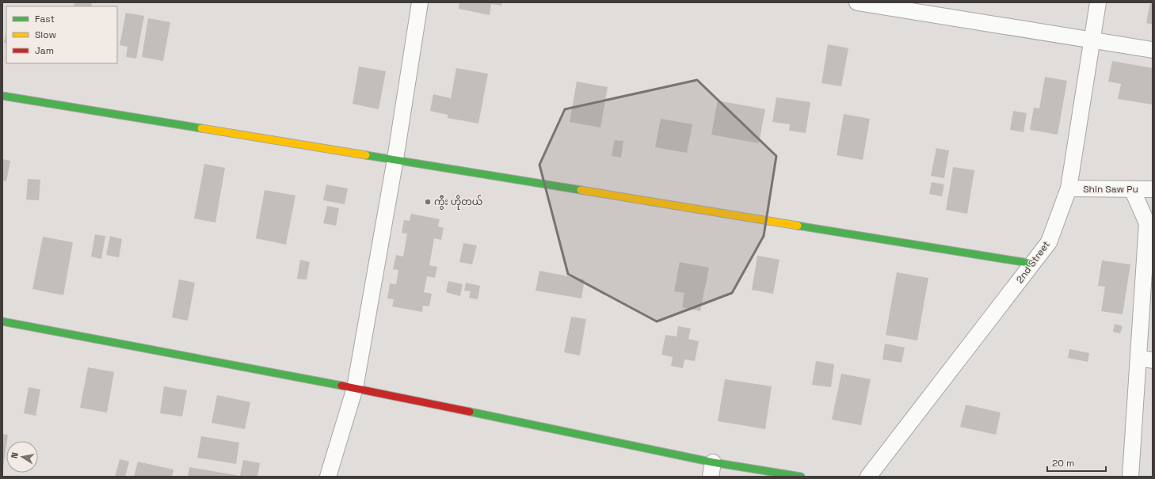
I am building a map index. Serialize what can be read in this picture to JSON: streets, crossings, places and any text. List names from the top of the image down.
{
  "streets": {
    "street": ["Shin Saw Pu", "2nd Street"]
  },
  "crossings": [
    ["Shin Saw Pu", "2nd Street"]
  ],
  "places": ["ကွီး ဟိုတယ်"],
  "legend": ["Fast", "Slow", "Jam"],
  "scale_bar": "20 m",
  "north": "left"
}
